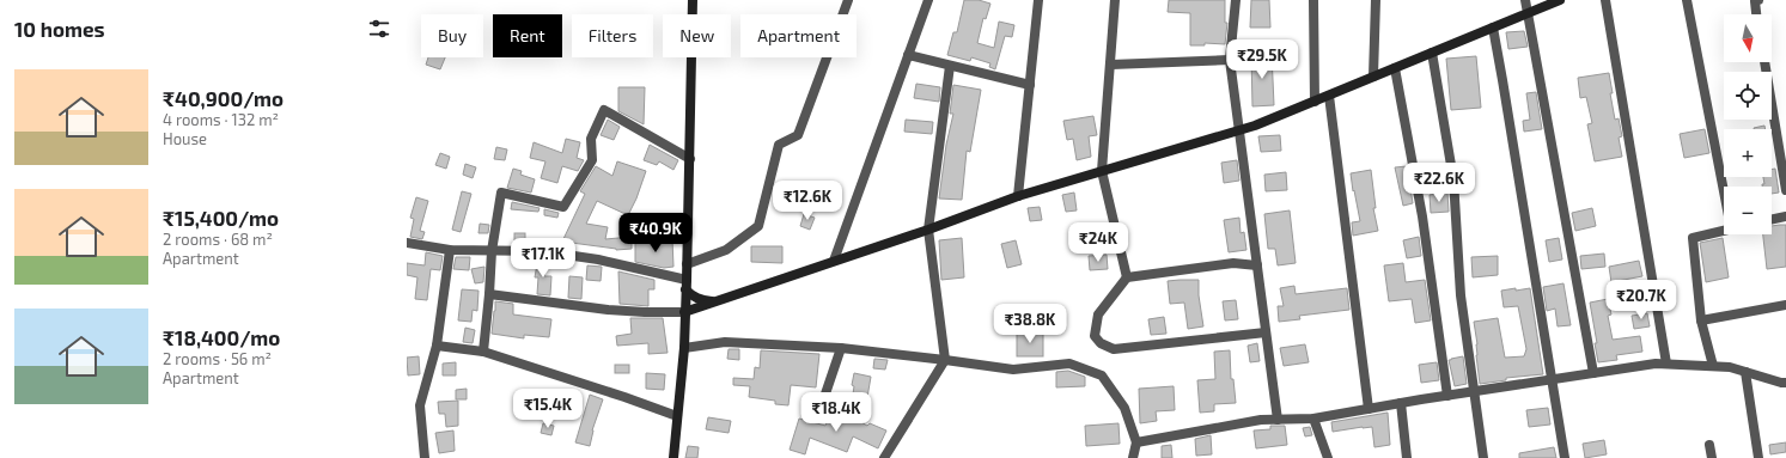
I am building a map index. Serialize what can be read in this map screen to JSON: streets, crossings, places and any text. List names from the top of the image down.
{
  "north": "bottom",
  "page": {
    "heading": "10 homes",
    "map_buttons": ["+", "−"],
    "chip": [
      "Buy",
      "Rent",
      "Filters",
      "New",
      "Apartment"
    ],
    "price": [
      "₹29.5K",
      "₹22.6K",
      "₹12.6K",
      "₹40.9K",
      "₹24K",
      "₹17.1K",
      "₹20.7K",
      "₹38.8K",
      "₹15.4K",
      "₹18.4K"
    ],
    "list": [
      {
        "name": "₹40,900/mo",
        "note": "4 rooms · 132 m² · House"
      },
      {
        "name": "₹15,400/mo",
        "note": "2 rooms · 68 m² · Apartment"
      },
      {
        "name": "₹18,400/mo",
        "note": "2 rooms · 56 m² · Apartment"
      }
    ]
  }
}
